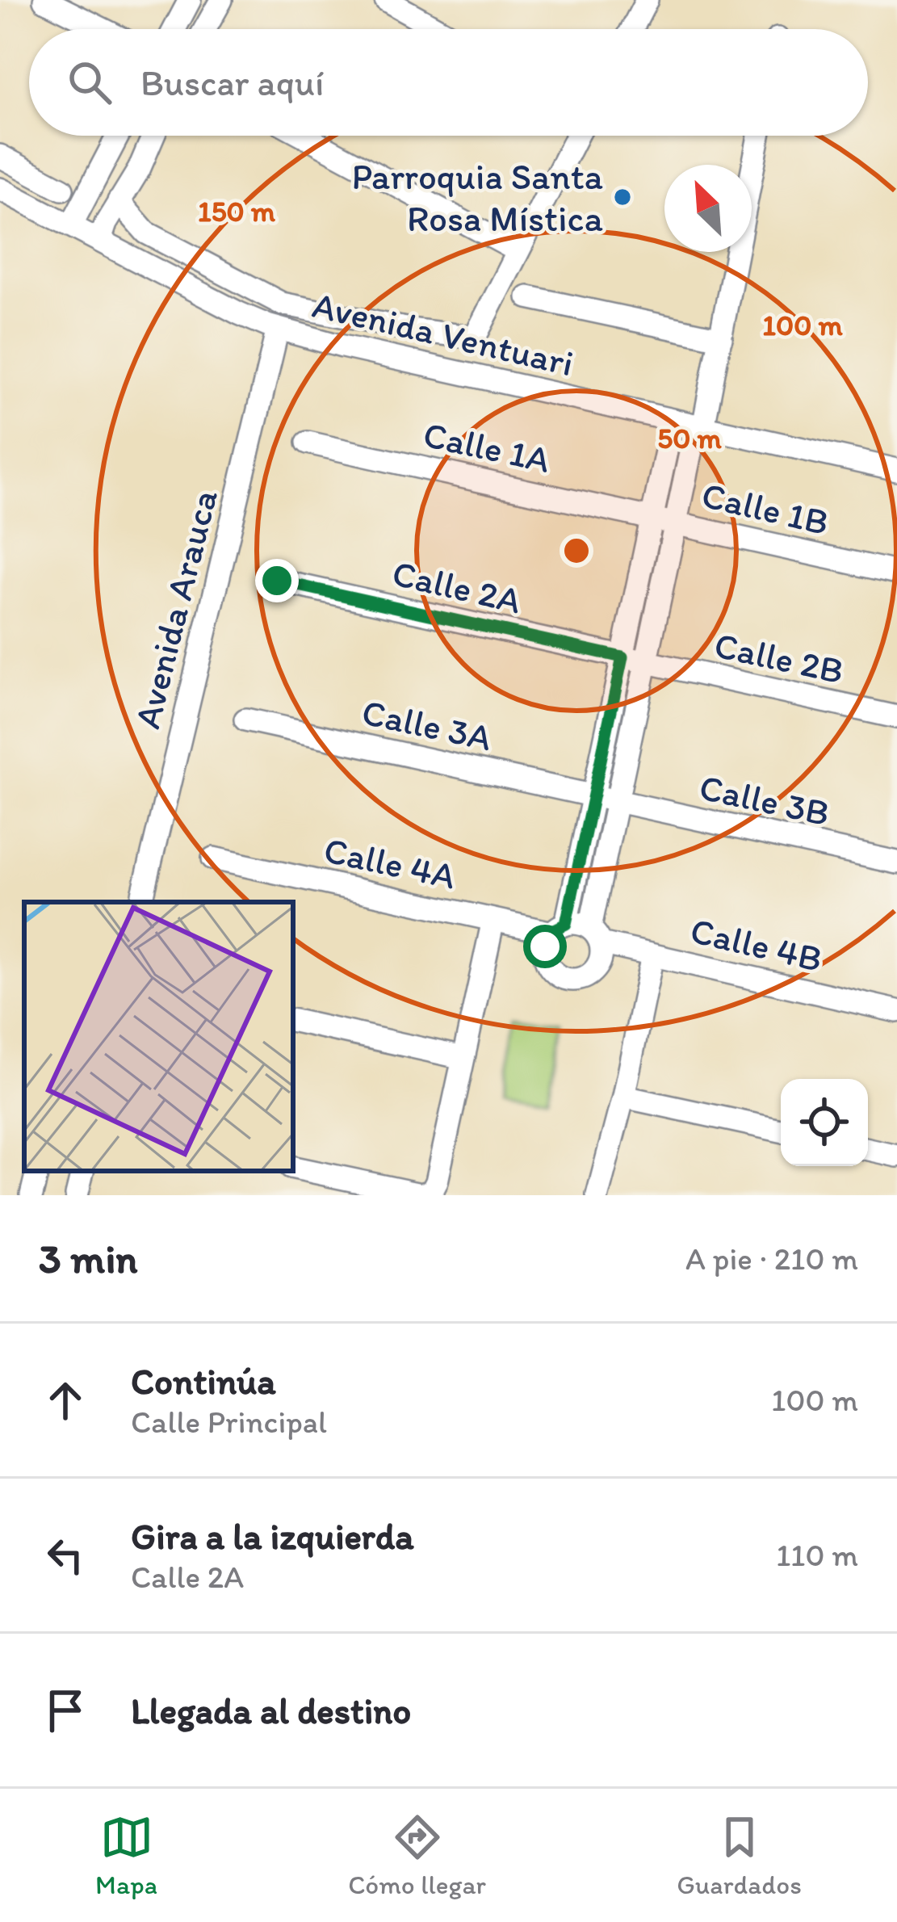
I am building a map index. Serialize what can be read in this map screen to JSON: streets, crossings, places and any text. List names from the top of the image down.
{
  "streets": {
    "street": [
      "Avenida Ventuari",
      "Calle 1A",
      "Calle 1B",
      "Calle 2A",
      "Avenida Arauca",
      "Calle 2B",
      "Calle 3A",
      "Calle 3B",
      "Calle 4A",
      "Calle 4B"
    ]
  },
  "crossings": [
    ["Avenida Ventuari", "Avenida Arauca"],
    ["Calle 1A", "Calle 1B"],
    ["Calle 2A", "Calle 2B"],
    ["Calle 3A", "Calle 3B"],
    ["Calle 4A", "Calle 4B"]
  ],
  "places": ["Parroquia Santa Rosa Mística"],
  "north": "top left",
  "page": {
    "search": "Buscar aquí",
    "heading": ["3 min", "A pie · 210 m"],
    "list": [
      ["Continúa", "Calle Principal", "100 m"],
      ["Gira a la izquierda", "Calle 2A", "110 m"],
      "Llegada al destino"
    ],
    "nav": ["Mapa", "Cómo llegar", "Guardados"]
  },
  "rings": ["150 m", "100 m", "50 m"]
}
